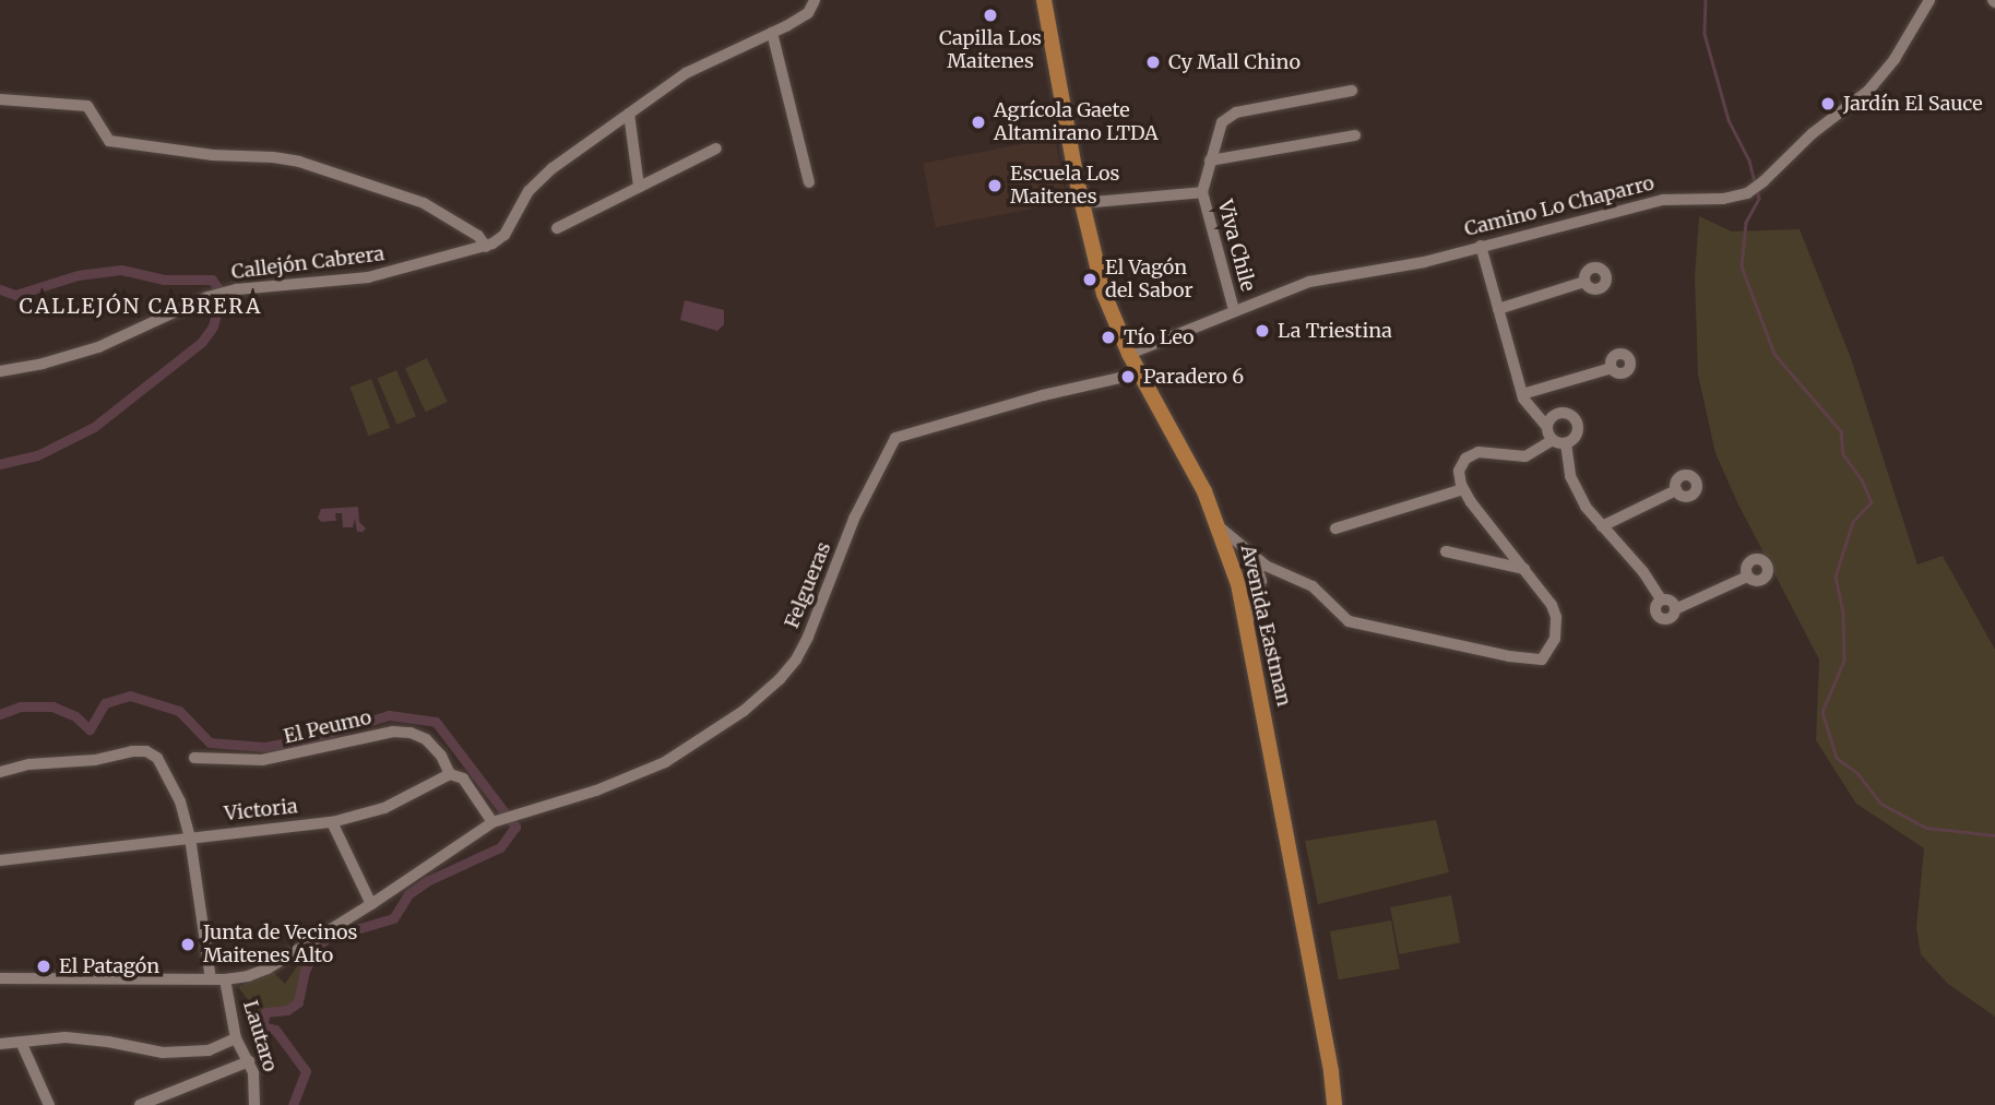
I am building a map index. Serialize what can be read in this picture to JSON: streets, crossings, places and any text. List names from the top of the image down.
{
  "streets": {
    "main road": ["Avenida Eastman"],
    "street": [
      "Camino Lo Chaparro",
      "Viva Chile",
      "Callejón Cabrera",
      "Felgueras",
      "El Peumo",
      "Victoria",
      "Lautaro"
    ]
  },
  "crossings": [
    ["Camino Lo Chaparro", "Viva Chile"],
    ["Camino Lo Chaparro", "Avenida Eastman"],
    ["Viva Chile", "Avenida Eastman"],
    ["Felgueras", "Avenida Eastman"],
    ["Felgueras", "Lautaro"],
    ["El Peumo", "Victoria"]
  ],
  "districts": ["CALLEJÓN CABRERA"],
  "places": [
    "Capilla Los Maitenes",
    "Cy Mall Chino",
    "Jardín El Sauce",
    "Agrícola Gaete Altamirano LTDA",
    "Escuela Los Maitenes",
    "El Vagón del Sabor",
    "La Triestina",
    "Tío Leo",
    "Paradero 6",
    "Junta de Vecinos Maitenes Alto",
    "El Patagón"
  ]
}
